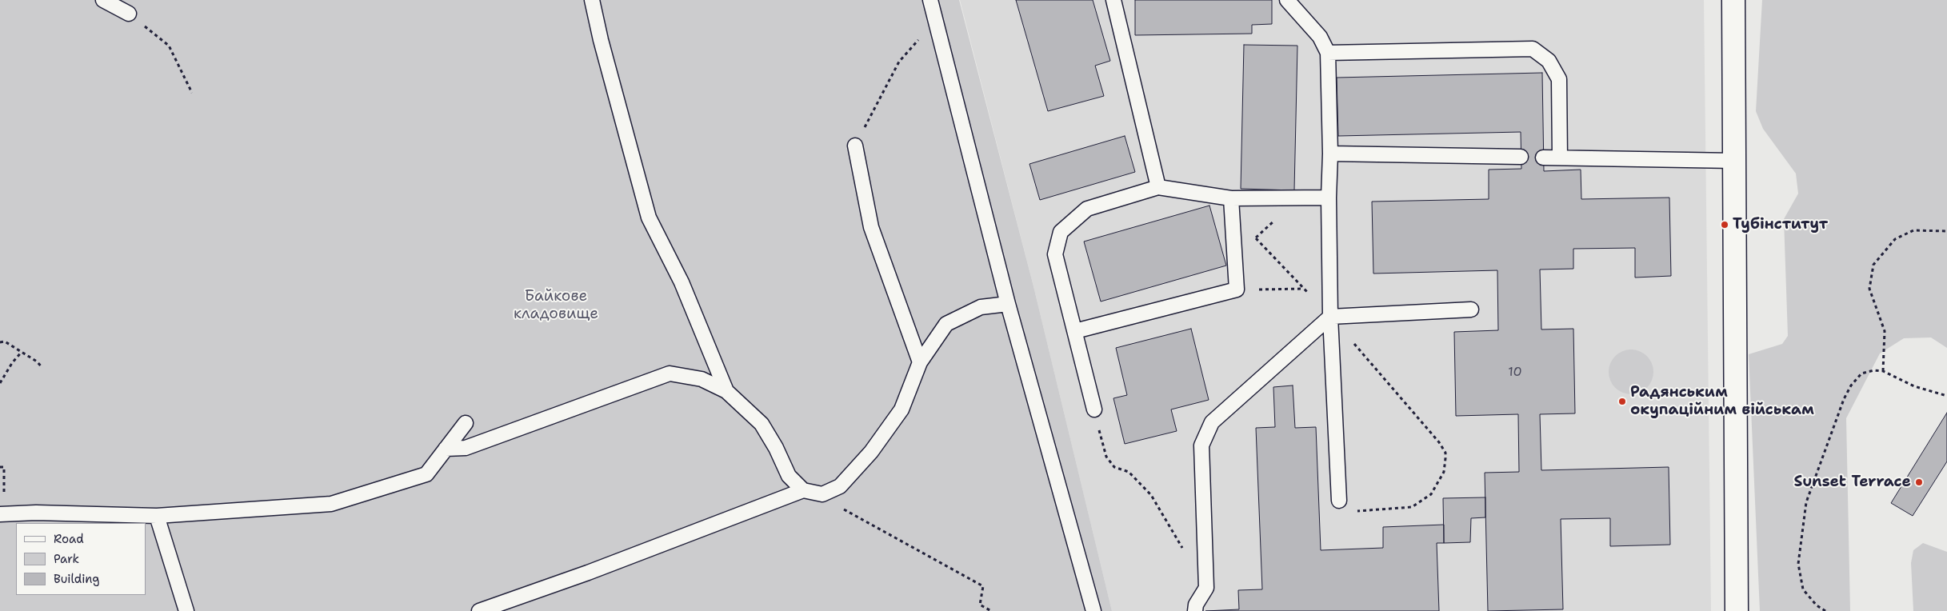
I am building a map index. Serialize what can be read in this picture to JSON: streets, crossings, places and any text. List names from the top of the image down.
{
  "parks": ["Байкове кладовище"],
  "places": ["Тубінститут", "Радянським окупаційним військам", "Sunset Terrace"],
  "house_numbers": ["10"],
  "legend": ["Road", "Park", "Building"]
}
